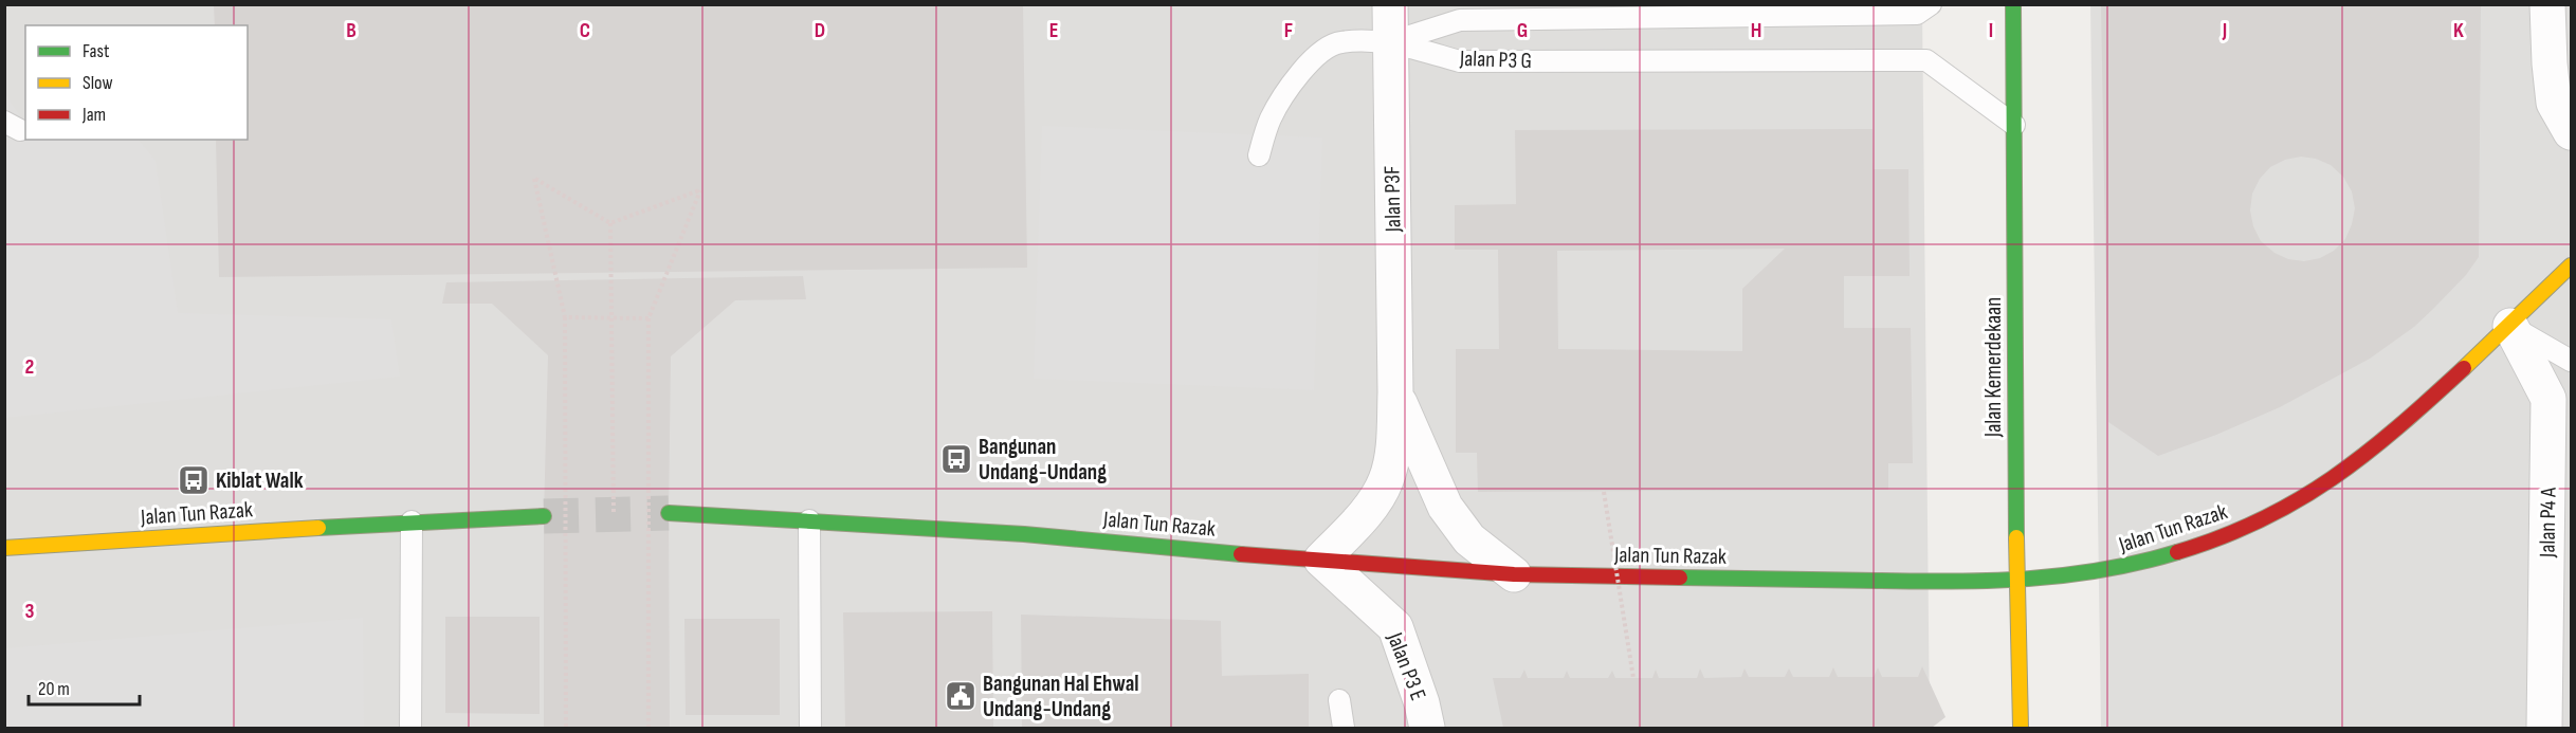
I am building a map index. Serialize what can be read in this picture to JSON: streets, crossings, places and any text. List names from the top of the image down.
{
  "streets": {
    "street": [
      "Jalan P3F",
      "Jalan Kemerdekaan",
      "Jalan Tun Razak",
      "Jalan P4 A",
      "Jalan P3 E"
    ],
    "lane": ["Jalan P3 G"]
  },
  "crossings": [
    ["Jalan P3 G", "Jalan P3F"],
    ["Jalan P3 G", "Jalan Kemerdekaan"],
    ["Jalan P3F", "Jalan Tun Razak"],
    ["Jalan P3F", "Jalan P3 E"],
    ["Jalan Kemerdekaan", "Jalan Tun Razak"],
    ["Jalan Tun Razak", "Jalan P4 A"],
    ["Jalan Tun Razak", "Jalan P3 E"]
  ],
  "places": {
    "bus stop": ["Bangunan Undang-Undang", "Kiblat Walk"],
    "public building": ["Bangunan Hal Ehwal Undang-Undang"]
  },
  "legend": ["Fast", "Slow", "Jam"],
  "scale_bar": "20 m",
  "grid": {
    "columns": [
      "B",
      "C",
      "D",
      "E",
      "F",
      "G",
      "H",
      "I",
      "J",
      "K"
    ],
    "rows": ["2", "3"]
  }
}
